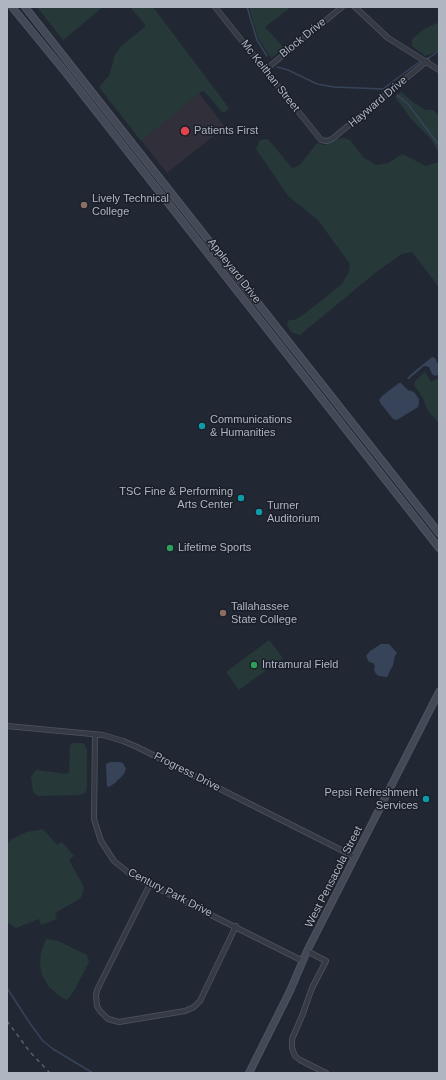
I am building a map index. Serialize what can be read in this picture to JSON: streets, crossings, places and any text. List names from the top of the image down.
{
  "streets": {
    "main road": ["Appleyard Drive", "West Pensacola Street"],
    "street": [
      "Block Drive",
      "Mc Keithan Street",
      "Hayward Drive",
      "Progress Drive",
      "Century Park Drive"
    ]
  },
  "crossings": [
    ["Block Drive", "Mc Keithan Street"],
    ["Mc Keithan Street", "Hayward Drive"],
    ["Progress Drive", "West Pensacola Street"],
    ["Progress Drive", "Century Park Drive"],
    ["West Pensacola Street", "Century Park Drive"]
  ],
  "places": [
    "Patients First",
    "Lively Technical College",
    "Communications & Humanities",
    "TSC Fine & Performing Arts Center",
    "Turner Auditorium",
    "Lifetime Sports",
    "Tallahassee State College",
    "Intramural Field",
    "Pepsi Refreshment Services"
  ]
}
